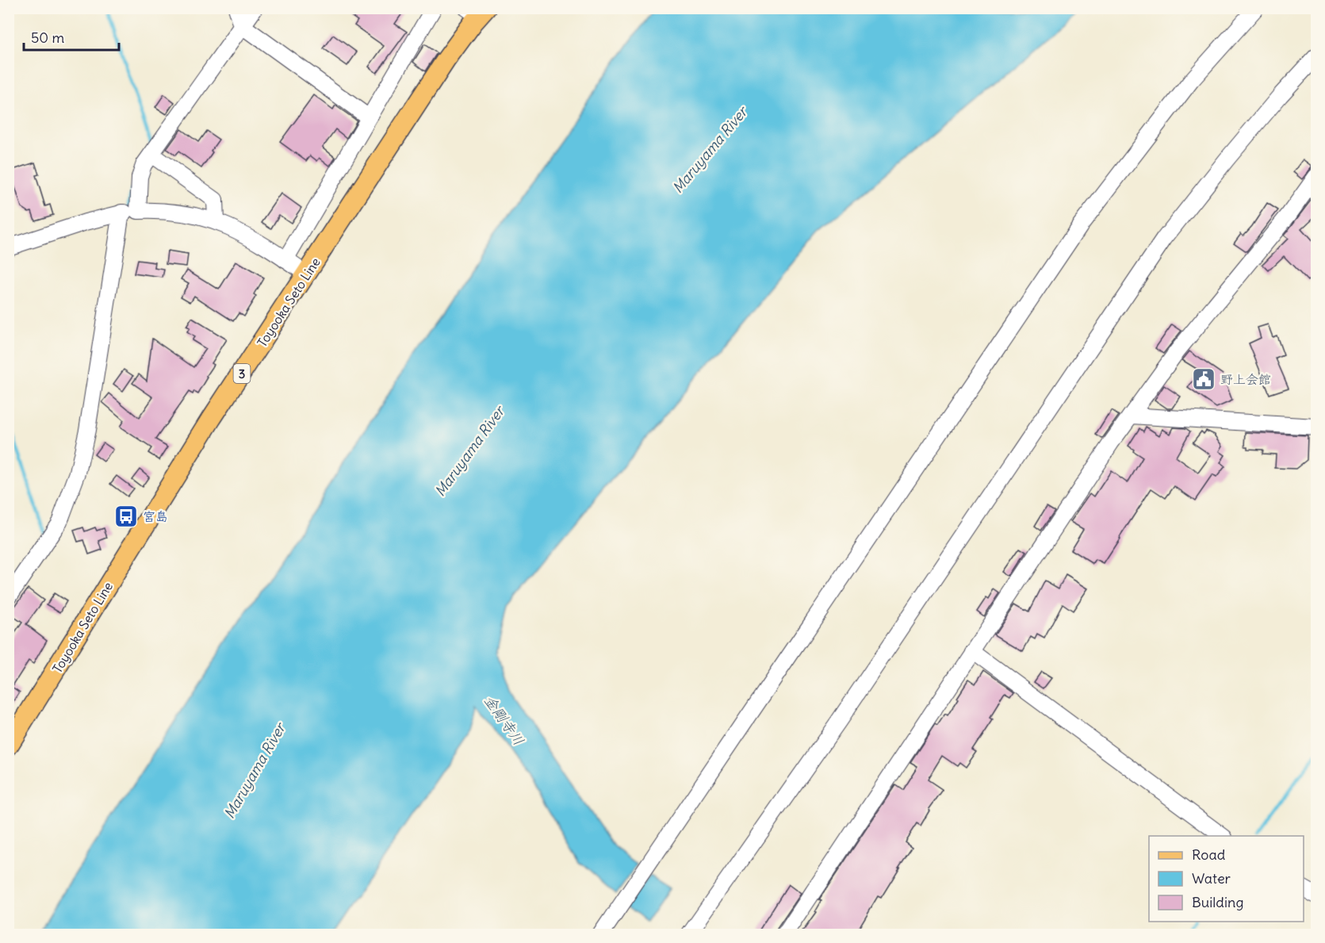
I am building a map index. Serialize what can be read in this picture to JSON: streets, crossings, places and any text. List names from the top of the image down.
{
  "streets": {
    "main road": ["Toyooka Seto Line", "3"]
  },
  "water": ["Maruyama River", "金剛寺川"],
  "places": {
    "public building": ["野上会館"],
    "bus stop": ["宮島"]
  },
  "legend": ["Road", "Water", "Building"],
  "scale_bar": "50 m"
}
